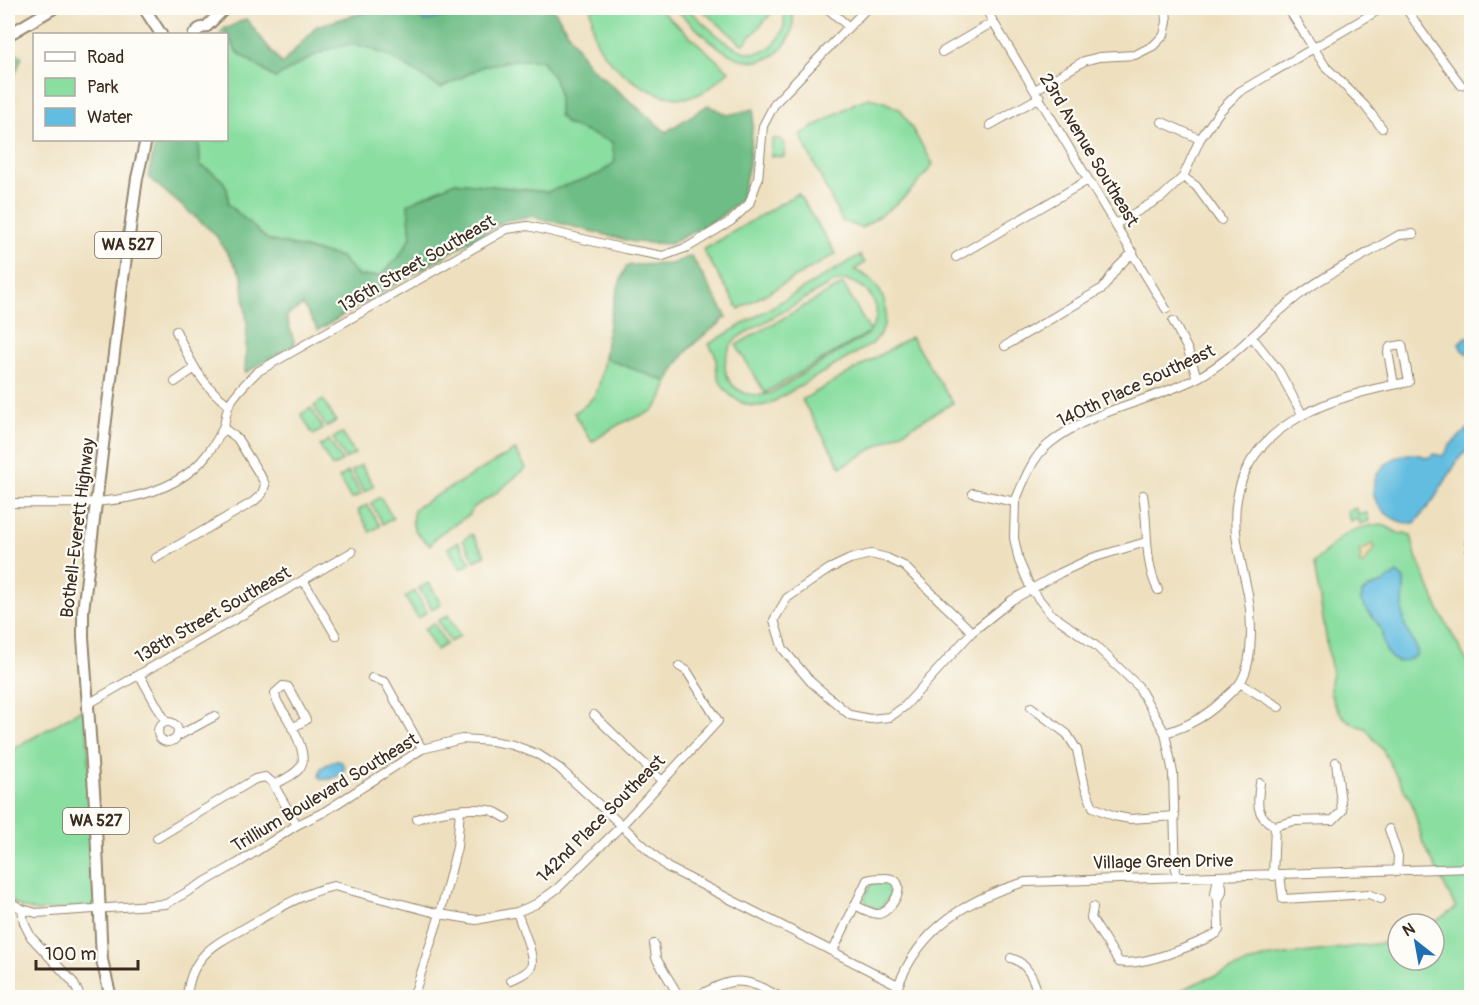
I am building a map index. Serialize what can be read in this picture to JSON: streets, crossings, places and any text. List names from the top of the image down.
{
  "streets": {
    "main road": ["WA 527", "Bothell-Everett Highway"],
    "street": [
      "23rd Avenue Southeast",
      "136th Street Southeast",
      "140th Place Southeast",
      "138th Street Southeast",
      "Trillium Boulevard Southeast",
      "142nd Place Southeast",
      "Village Green Drive"
    ]
  },
  "crossings": [
    ["136th Street Southeast", "Bothell-Everett Highway"],
    ["Bothell-Everett Highway", "138th Street Southeast"],
    ["Bothell-Everett Highway", "Trillium Boulevard Southeast"],
    ["Trillium Boulevard Southeast", "142nd Place Southeast"],
    ["Trillium Boulevard Southeast", "Village Green Drive"]
  ],
  "legend": ["Road", "Park", "Water"],
  "scale_bar": "100 m",
  "north": "top left"
}
